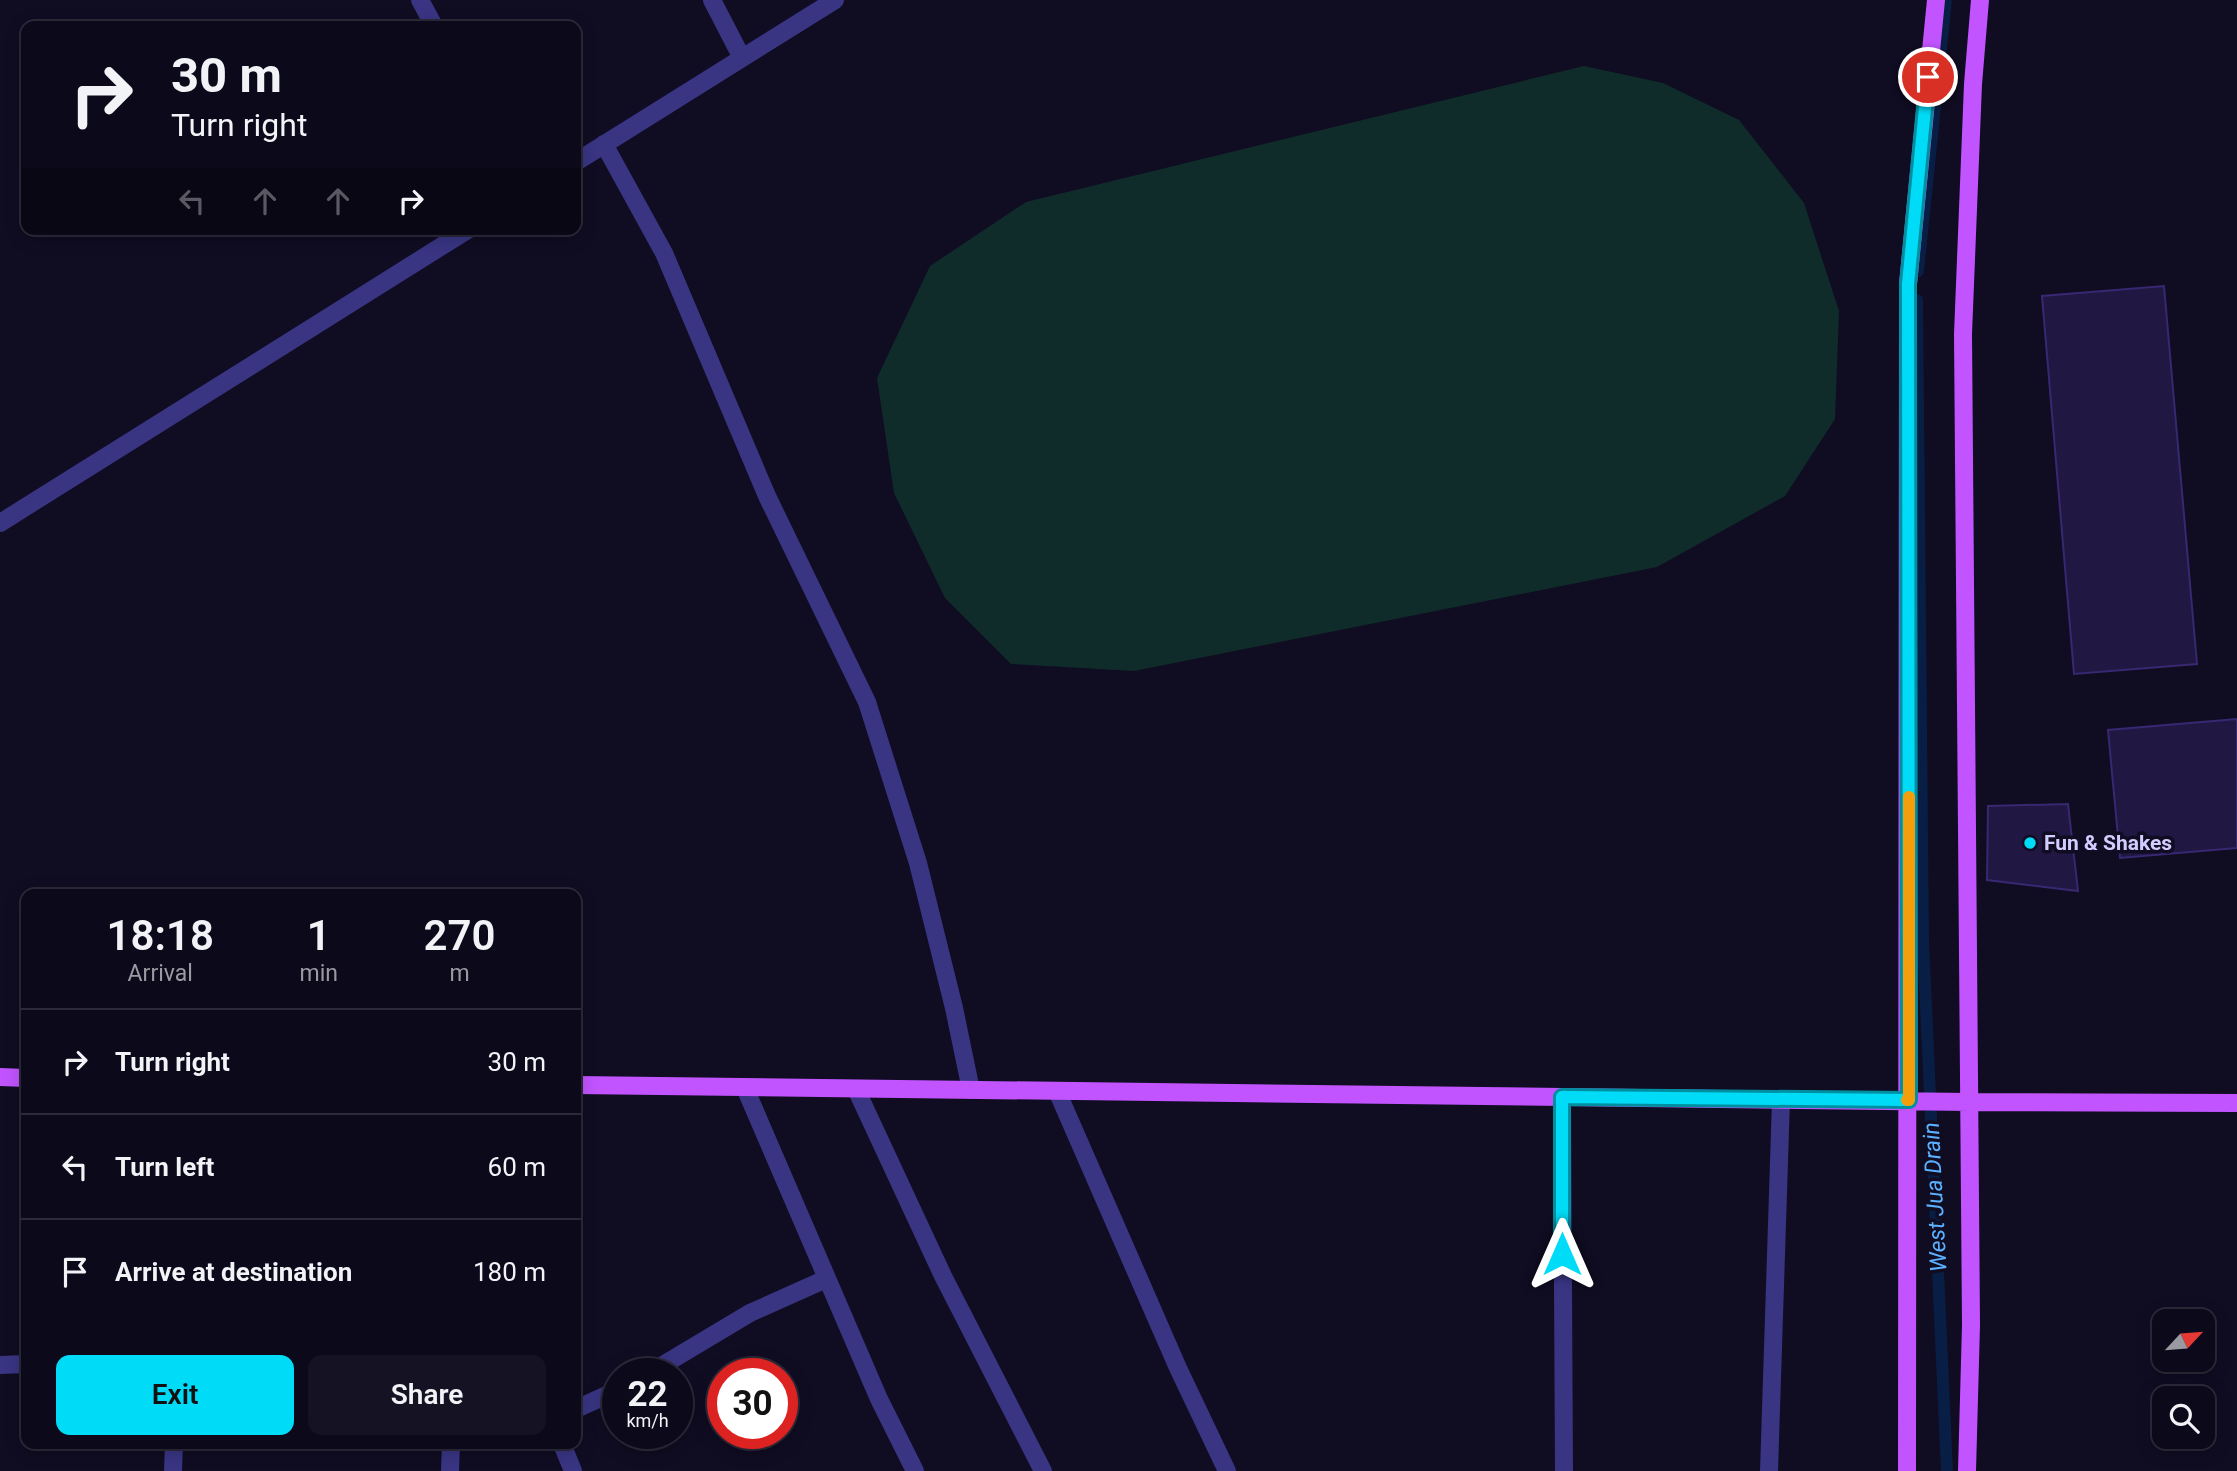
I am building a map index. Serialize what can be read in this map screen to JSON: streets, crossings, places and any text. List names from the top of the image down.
{
  "water": ["West Jua Drain"],
  "places": ["Fun & Shakes"],
  "north": "top right",
  "page": {
    "turn": ["30 m", "Turn right"],
    "eta": [
      "18:18",
      "Arrival",
      "1",
      "min",
      "270",
      "m"
    ],
    "list": [
      {
        "name": "Turn right",
        "value": "30 m"
      },
      {
        "name": "Turn left",
        "value": "60 m"
      },
      {
        "name": "Arrive at destination",
        "value": "180 m"
      }
    ],
    "buttons": ["Exit", "Share"],
    "speed": "22 km/h",
    "limit": "30"
  }
}
